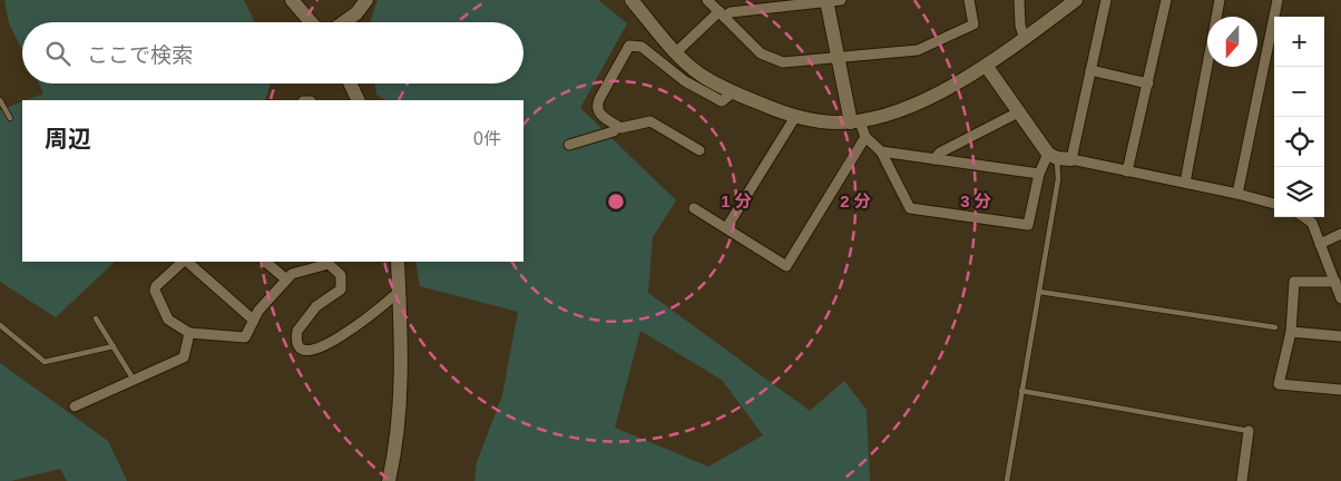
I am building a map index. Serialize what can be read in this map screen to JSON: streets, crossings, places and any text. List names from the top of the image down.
{
  "north": "bottom",
  "page": {
    "map_buttons": ["+", "−"],
    "search": "ここで検索",
    "heading": ["周辺", "0件"]
  },
  "rings": ["1 分", "2 分", "3 分"]
}
